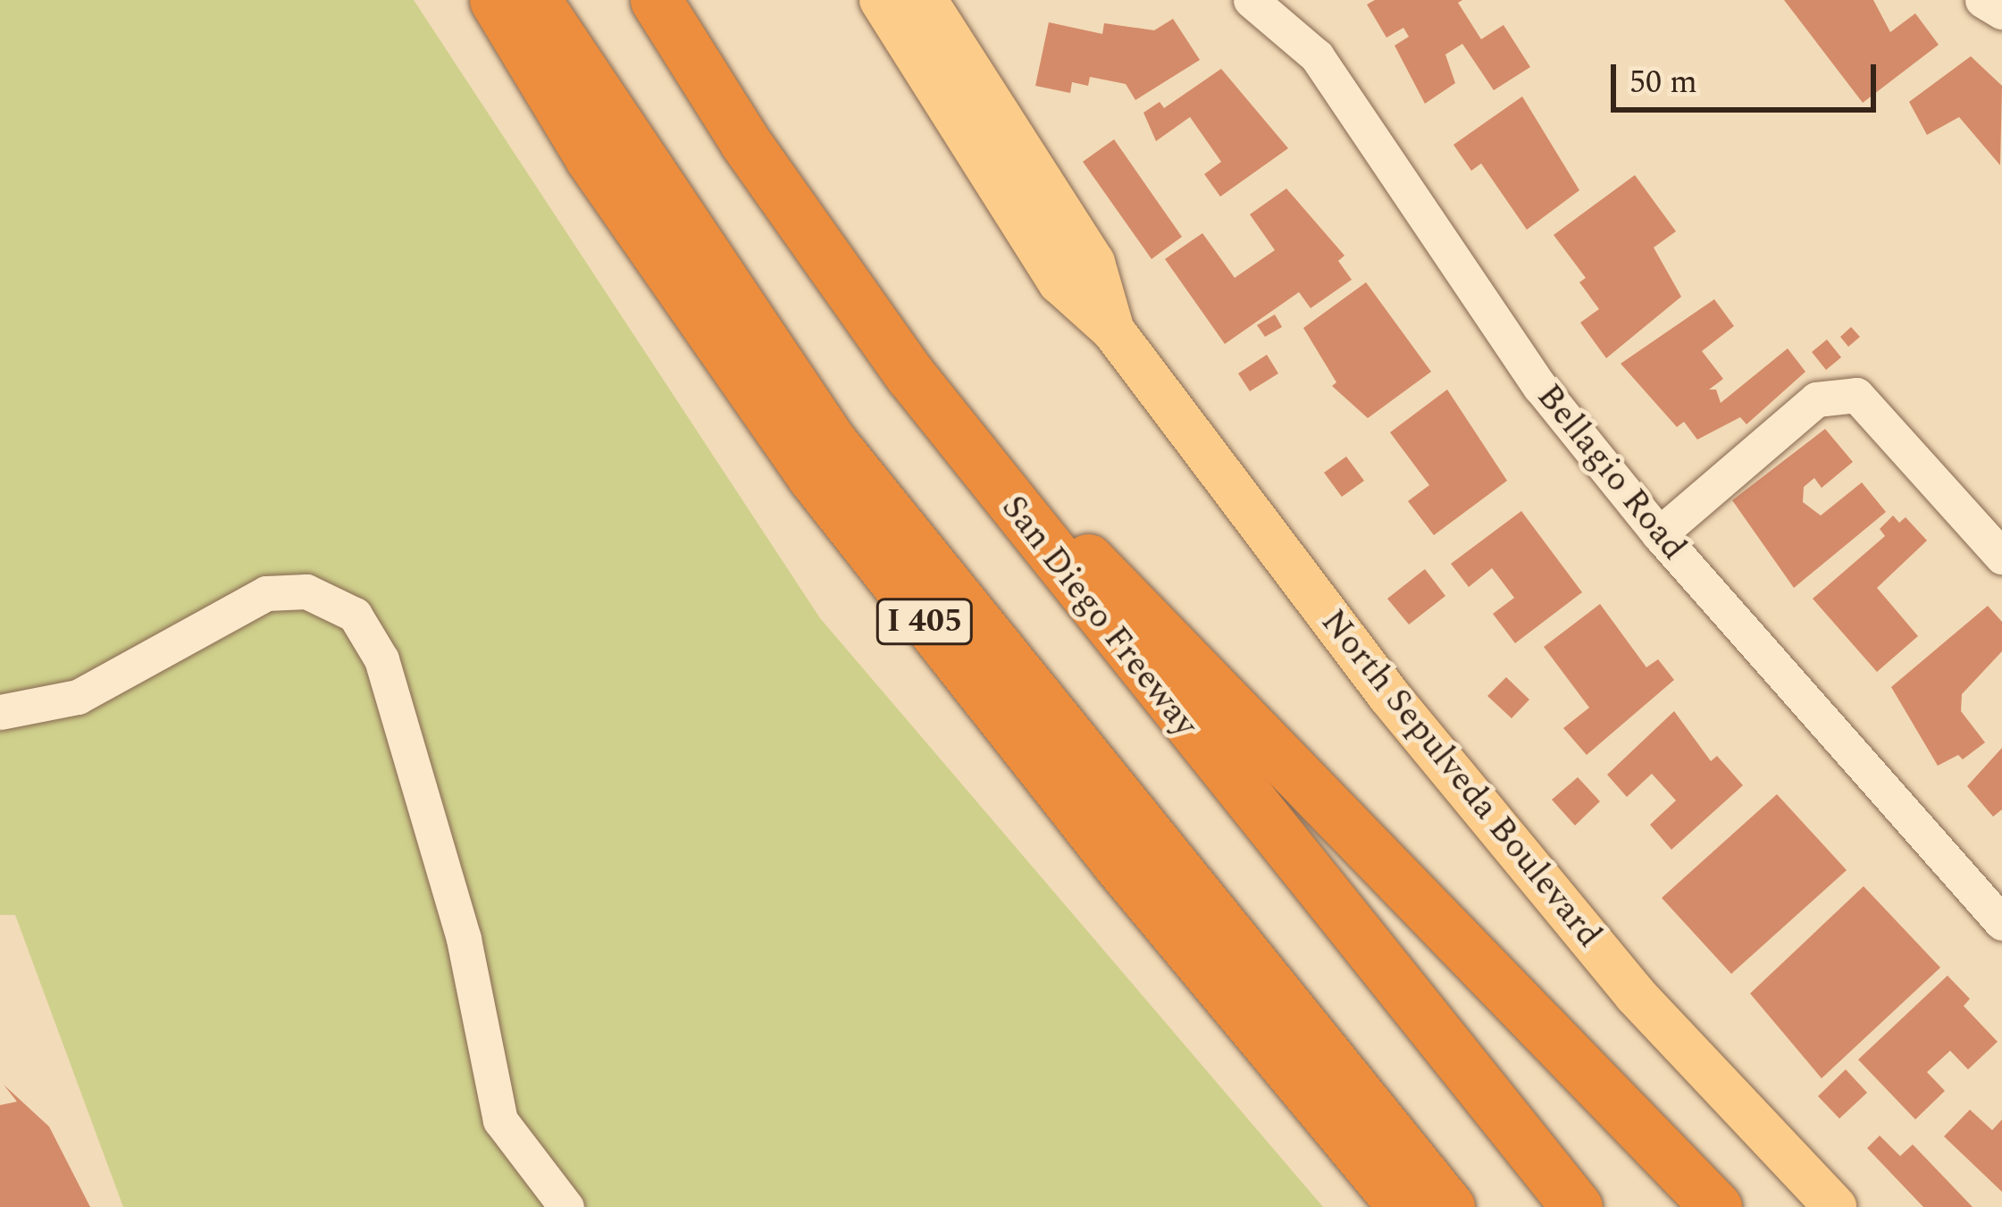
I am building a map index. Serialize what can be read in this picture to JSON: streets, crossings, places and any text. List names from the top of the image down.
{
  "streets": {
    "highway": ["San Diego Freeway", "I 405"],
    "main road": ["North Sepulveda Boulevard"],
    "street": ["Bellagio Road"]
  },
  "scale_bar": "50 m"
}
